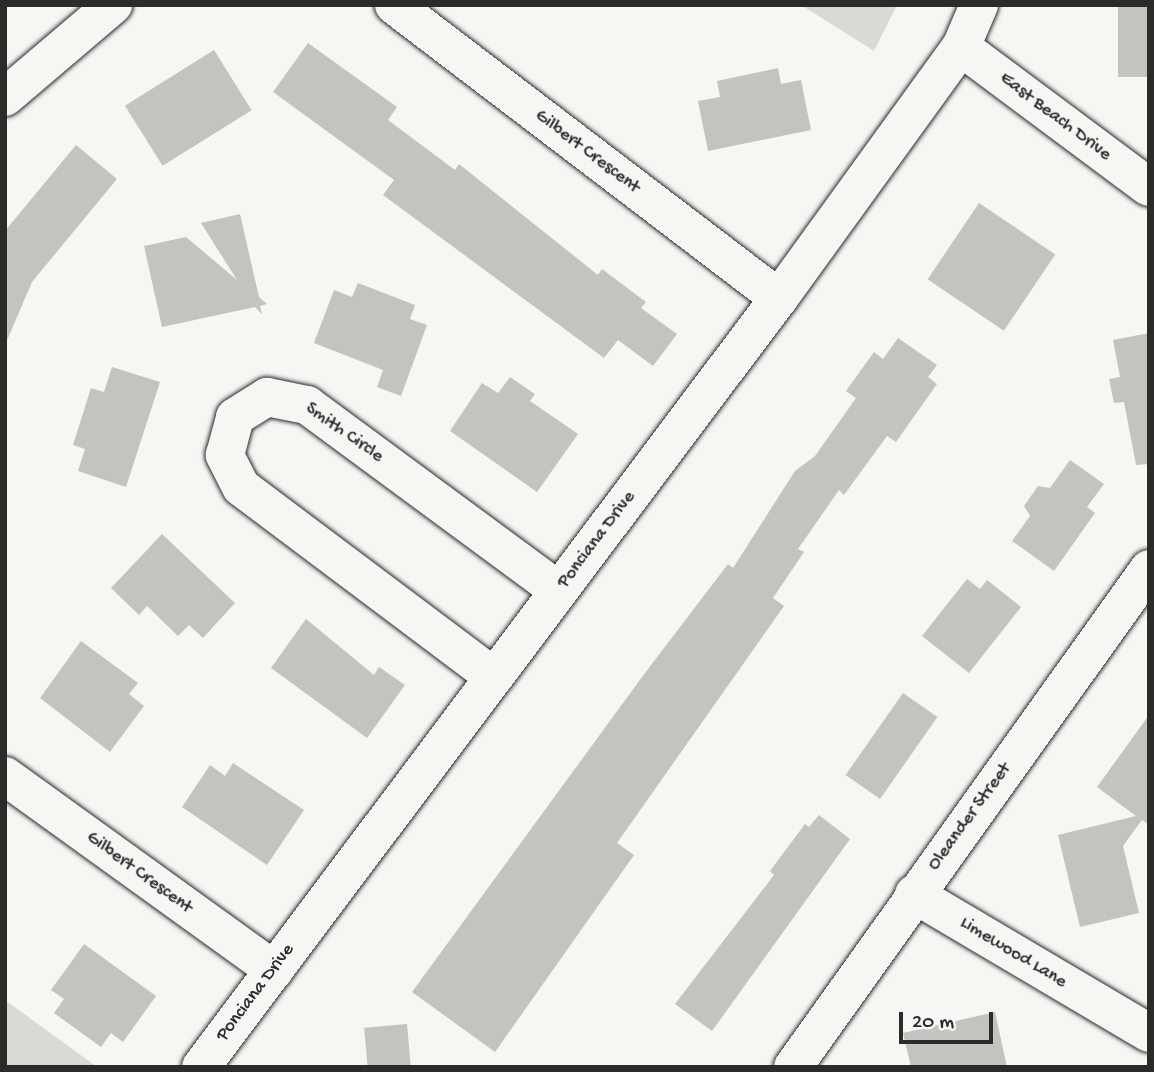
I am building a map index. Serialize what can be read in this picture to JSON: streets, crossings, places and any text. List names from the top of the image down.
{
  "streets": {
    "street": [
      "East Beach Drive",
      "Gilbert Crescent",
      "Smith Circle",
      "Ponciana Drive",
      "Oleander Street",
      "Limewood Lane"
    ]
  },
  "crossings": [
    ["East Beach Drive", "Ponciana Drive"],
    ["Gilbert Crescent", "Ponciana Drive"],
    ["Smith Circle", "Ponciana Drive"],
    ["Oleander Street", "Limewood Lane"]
  ],
  "scale_bar": "20 m"
}
